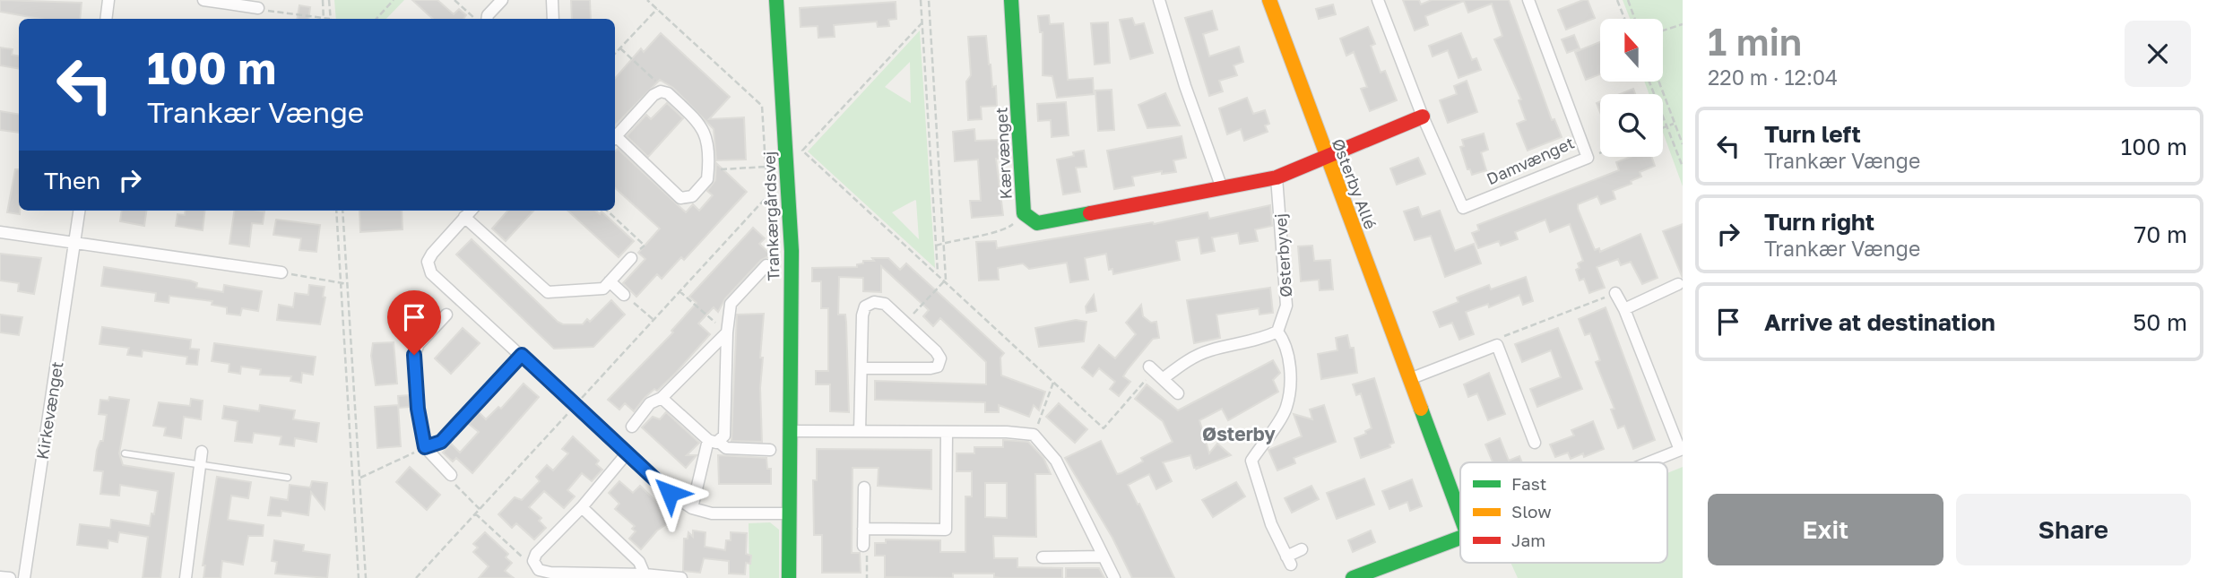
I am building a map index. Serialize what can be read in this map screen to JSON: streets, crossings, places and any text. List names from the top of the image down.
{
  "streets": {
    "street": [
      "Kærvænget",
      "Damvænget",
      "Østerby Allé",
      "Trankærgårdsvej",
      "Østerbyvej",
      "Kirkevænget"
    ]
  },
  "crossings": [
    ["Kærvænget", "Østerby Allé"],
    ["Kærvænget", "Østerbyvej"]
  ],
  "districts": ["Østerby"],
  "legend": ["Fast", "Slow", "Jam"],
  "north": "top",
  "page": {
    "heading": ["1 min", "220 m · 12:04"],
    "turn": ["100 m", "Trankær Vænge"],
    "list": [
      {
        "name": "Turn left",
        "note": "Trankær Vænge",
        "value": "100 m"
      },
      {
        "name": "Turn right",
        "note": "Trankær Vænge",
        "value": "70 m"
      },
      {
        "name": "Arrive at destination",
        "value": "50 m"
      }
    ],
    "then": "Then",
    "buttons": ["Exit", "Share"]
  }
}
